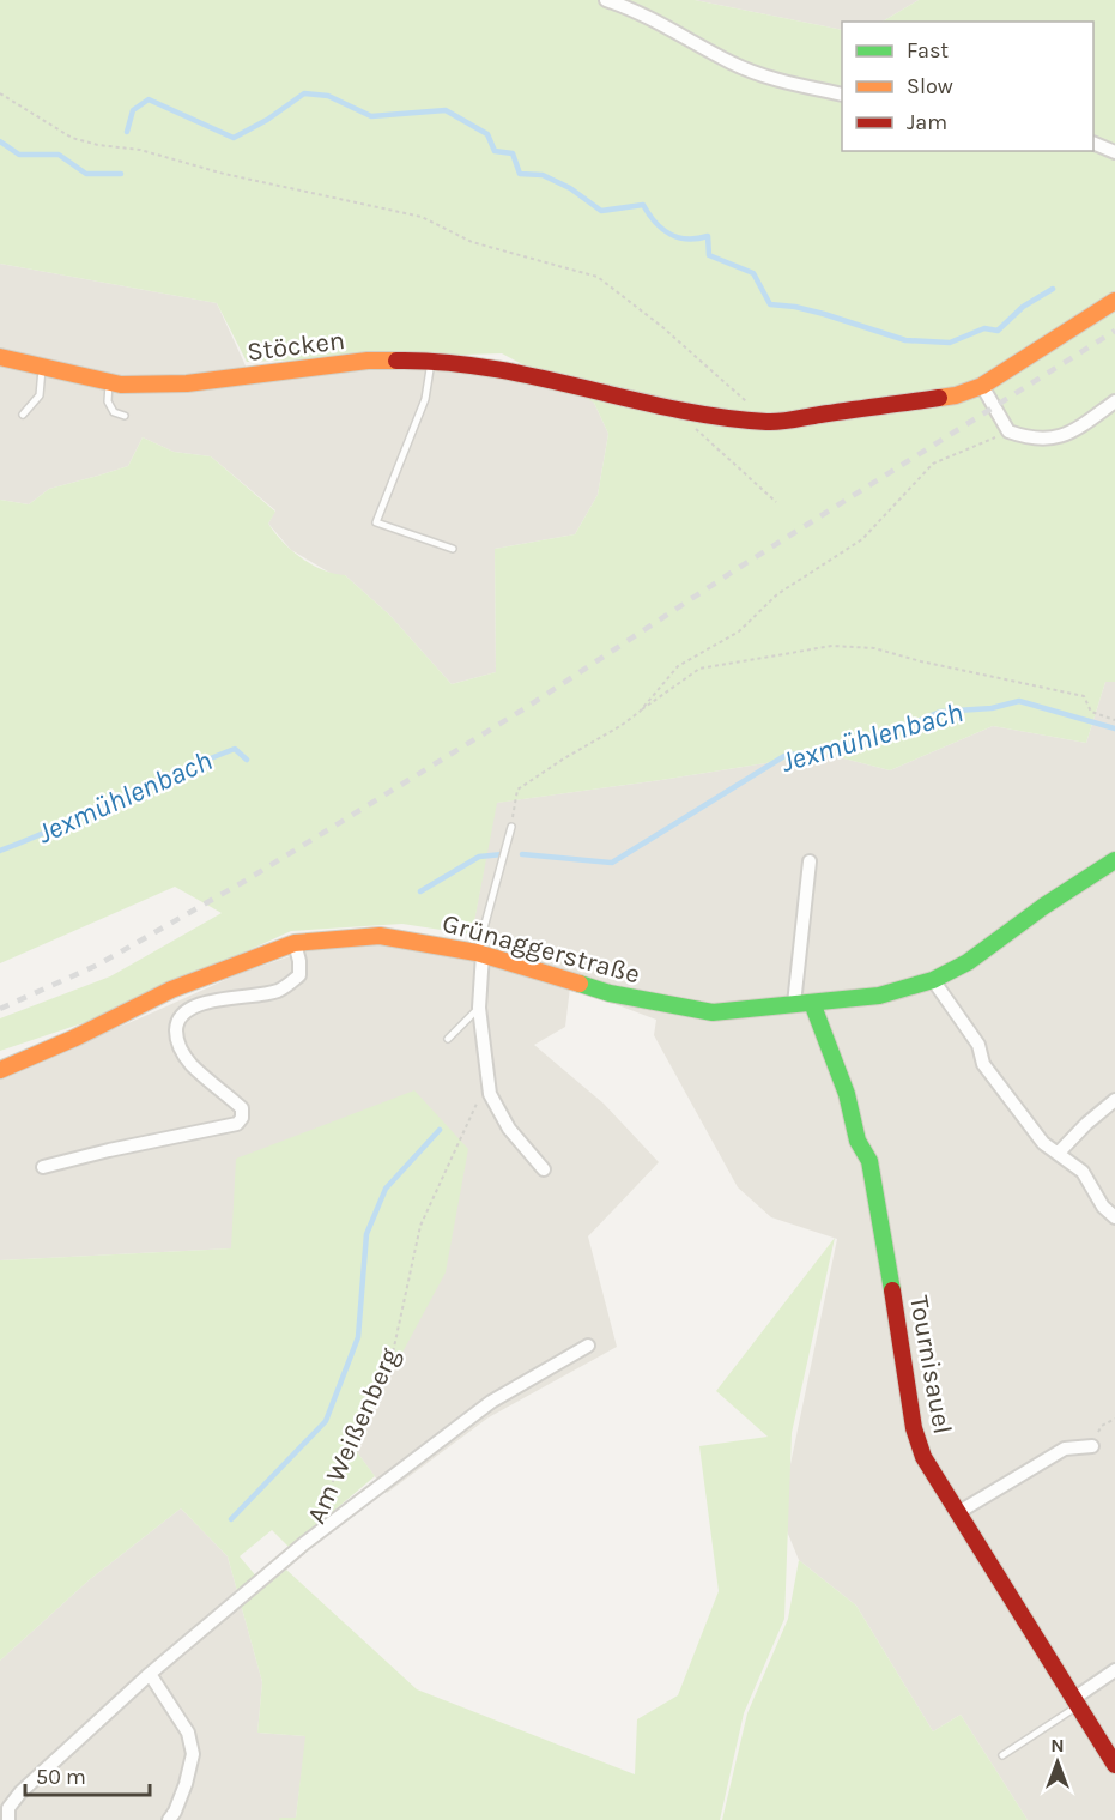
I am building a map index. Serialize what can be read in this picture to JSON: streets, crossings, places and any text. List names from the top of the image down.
{
  "streets": {
    "street": [
      "Stöcken",
      "Grünaggerstraße",
      "Tournisauel",
      "Am Weißenberg"
    ]
  },
  "crossings": [
    ["Grünaggerstraße", "Tournisauel"]
  ],
  "water": ["Jexmühlenbach"],
  "legend": ["Fast", "Slow", "Jam"],
  "scale_bar": "50 m",
  "north": "top"
}
